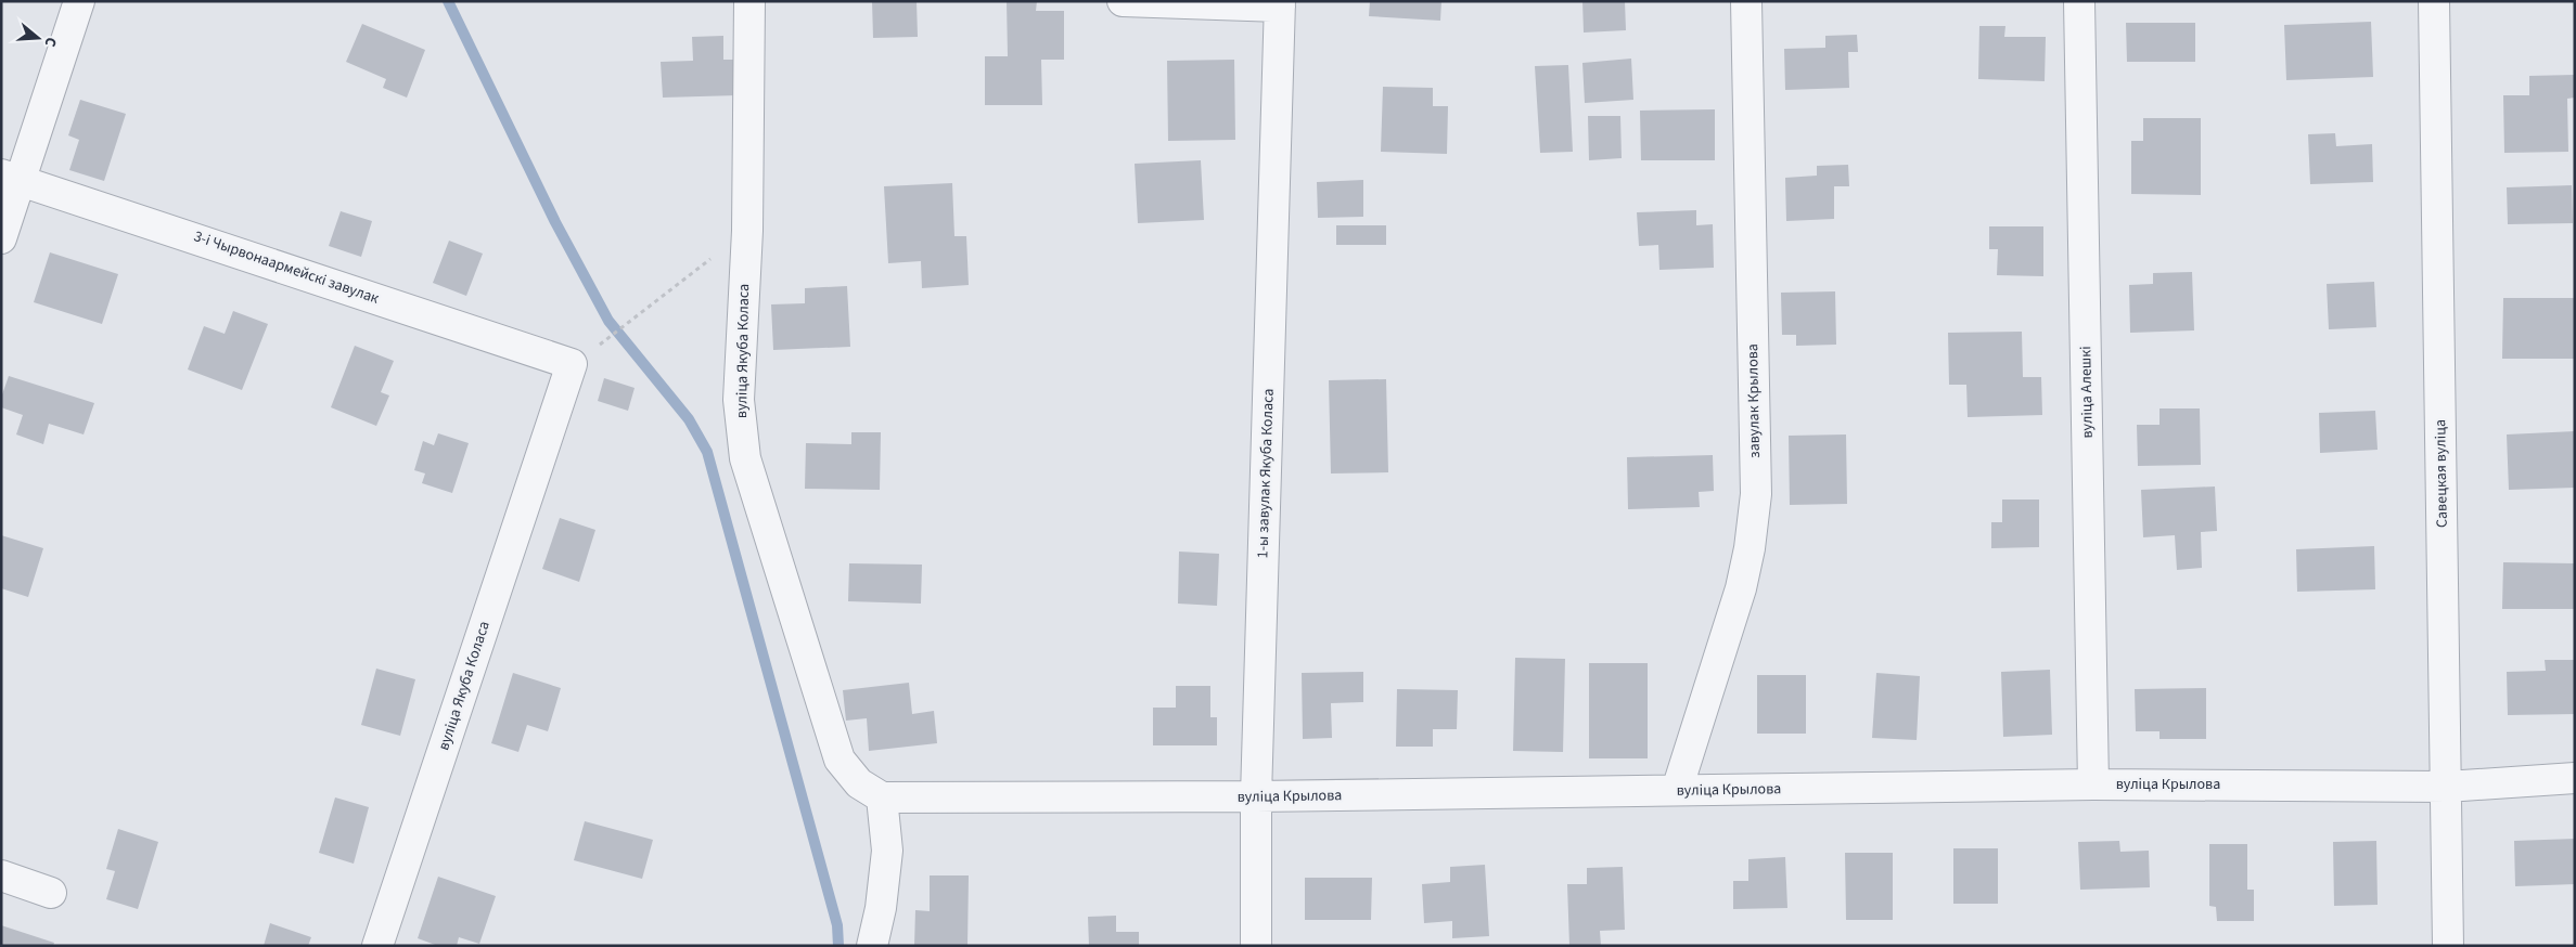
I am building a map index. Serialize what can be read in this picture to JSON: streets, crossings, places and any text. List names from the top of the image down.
{
  "streets": {
    "street": [
      "3-і Чырвонаармейскі завулак",
      "вуліца Якуба Коласа",
      "вуліца Алешкі",
      "завулак Крылова",
      "1-ы завулак Якуба Коласа",
      "Савецкая вуліца",
      "вуліца Крылова"
    ]
  },
  "crossings": [
    ["3-і Чырвонаармейскі завулак", "вуліца Якуба Коласа"],
    ["вуліца Якуба Коласа", "вуліца Крылова"],
    ["вуліца Алешкі", "вуліца Крылова"],
    ["завулак Крылова", "вуліца Крылова"],
    ["1-ы завулак Якуба Коласа", "вуліца Крылова"],
    ["Савецкая вуліца", "вуліца Крылова"]
  ],
  "north": "right"
}
